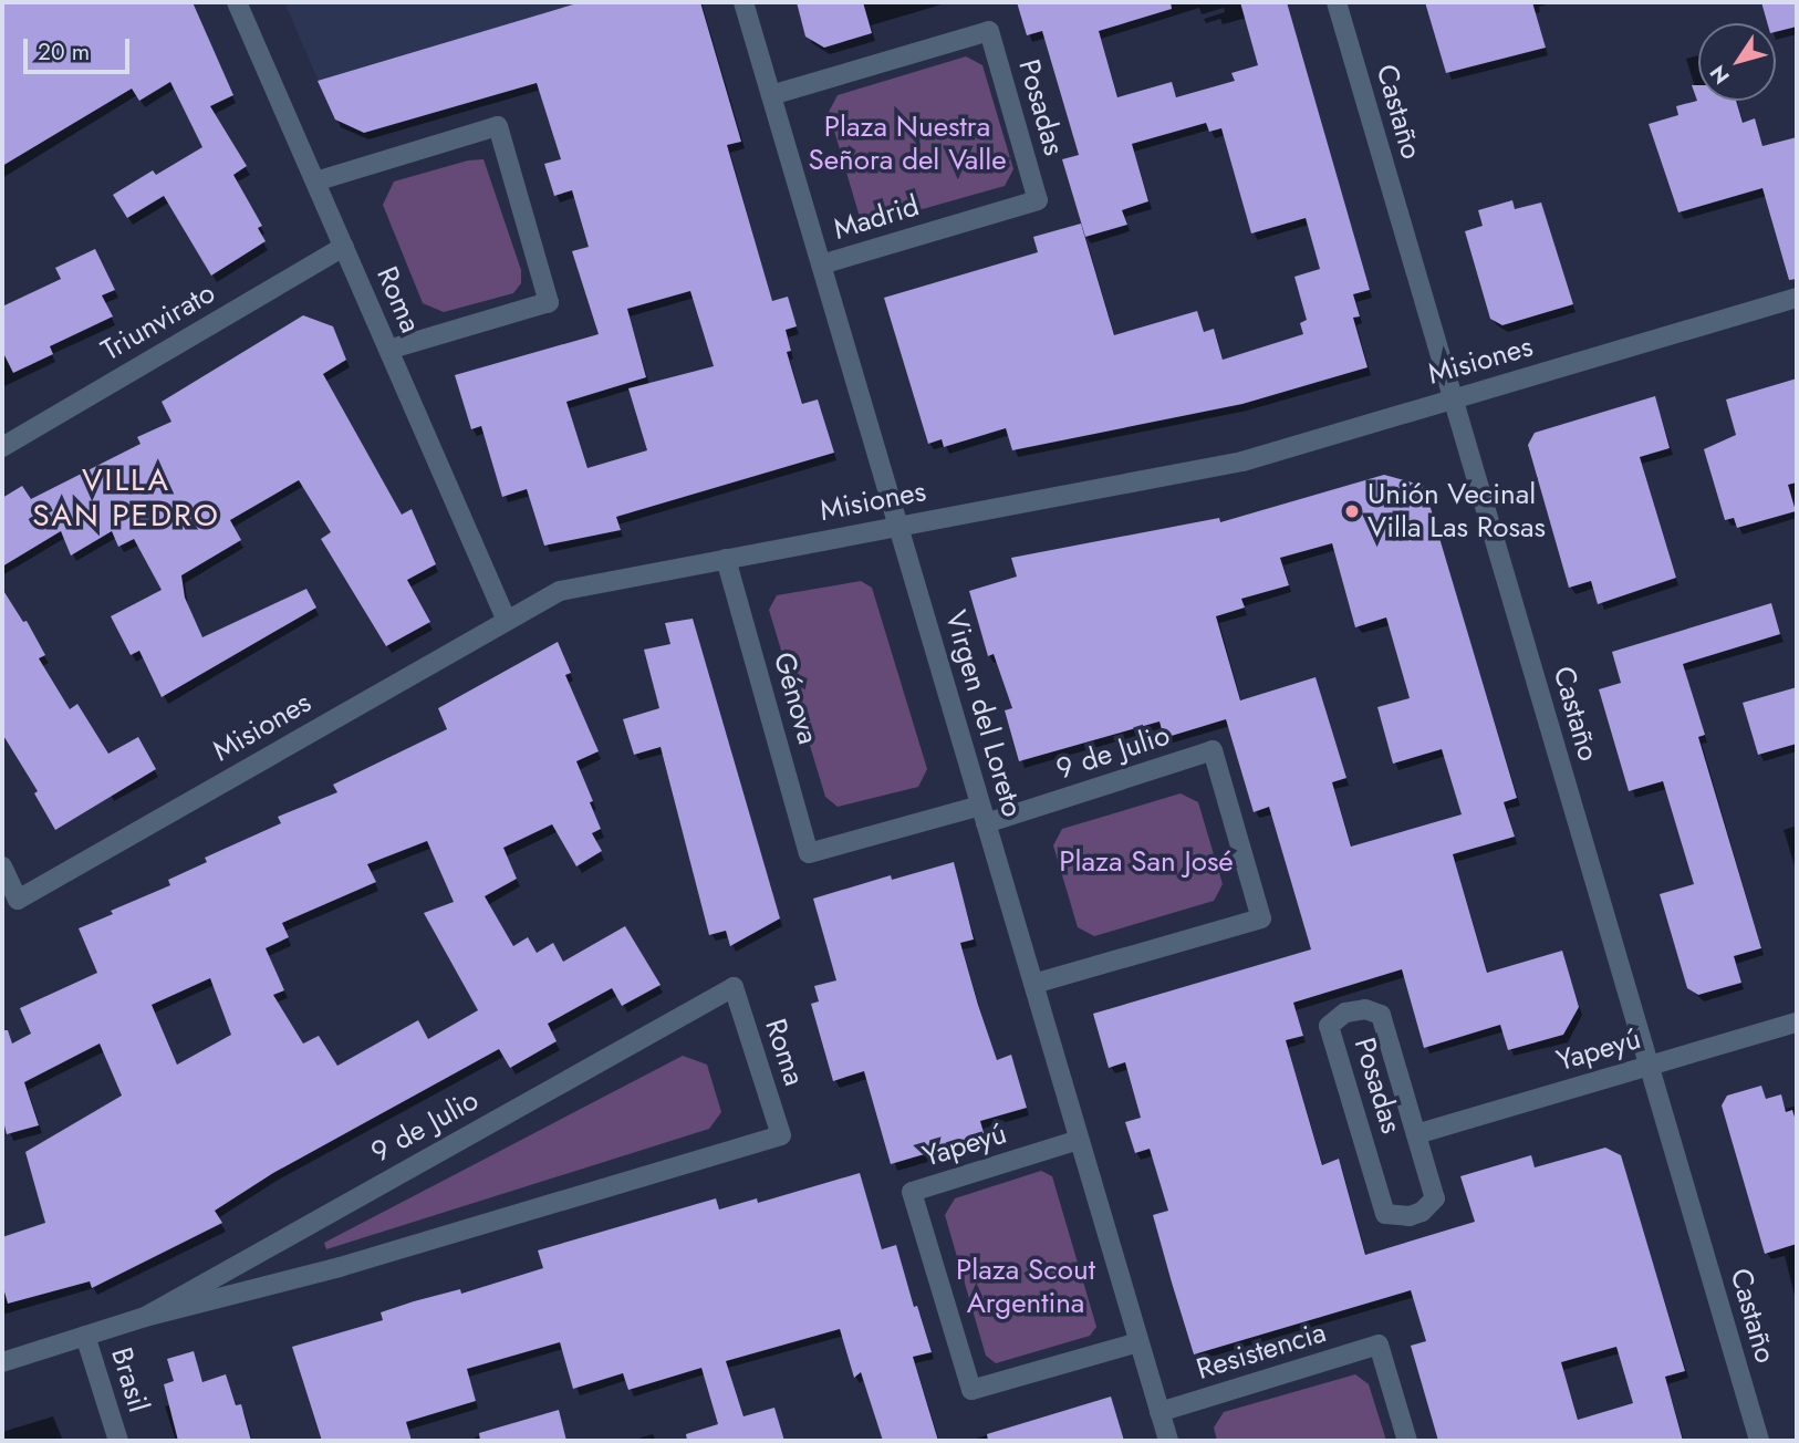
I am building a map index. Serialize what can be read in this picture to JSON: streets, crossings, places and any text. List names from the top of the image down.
{
  "streets": {
    "street": [
      "Posadas",
      "Castaño",
      "Madrid",
      "Roma",
      "Triunvirato",
      "Misiones",
      "Génova",
      "Virgen del Loreto",
      "9 de Julio",
      "Yapeyú",
      "Resistencia",
      "Brasil"
    ]
  },
  "crossings": [
    ["Posadas", "Madrid"],
    ["Posadas", "Virgen del Loreto"],
    ["Posadas", "Yapeyú"],
    ["Castaño", "Misiones"],
    ["Castaño", "Yapeyú"],
    ["Madrid", "Virgen del Loreto"],
    ["Roma", "Triunvirato"],
    ["Roma", "Misiones"],
    ["Roma", "9 de Julio"],
    ["Misiones", "Génova"],
    ["Misiones", "Virgen del Loreto"],
    ["Génova", "9 de Julio"],
    ["Virgen del Loreto", "9 de Julio"],
    ["Virgen del Loreto", "Yapeyú"],
    ["Virgen del Loreto", "Resistencia"],
    ["9 de Julio", "Brasil"]
  ],
  "districts": ["VILLA SAN PEDRO"],
  "parks": ["Plaza Nuestra Señora del Valle", "Plaza San José", "Plaza Scout Argentina"],
  "places": ["Unión Vecinal Villa Las Rosas"],
  "scale_bar": "20 m",
  "north": "bottom left"
}
